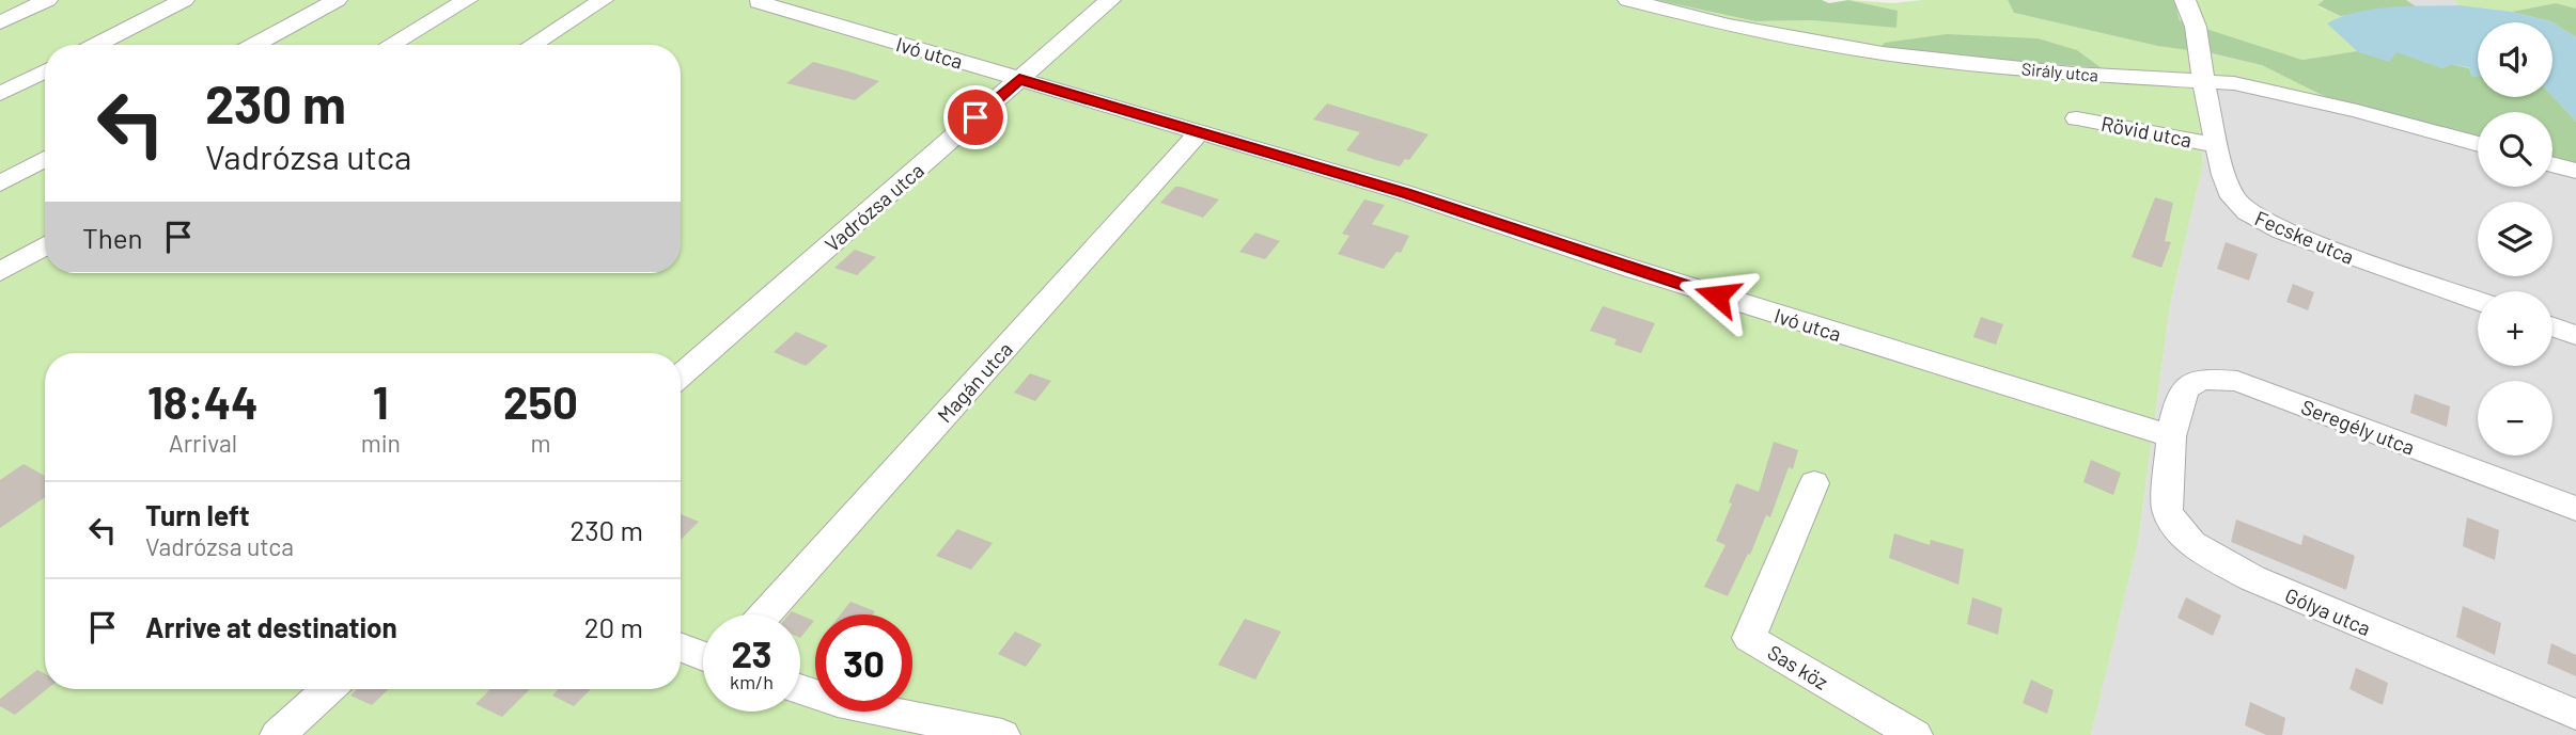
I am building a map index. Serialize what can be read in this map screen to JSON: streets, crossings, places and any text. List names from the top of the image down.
{
  "streets": {
    "street": [
      "Ivó utca",
      "Sirály utca",
      "Rövid utca",
      "Vadrózsa utca",
      "Fecske utca",
      "Magán utca",
      "Seregély utca",
      "Gólya utca",
      "Sas köz"
    ]
  },
  "crossings": [
    ["Ivó utca", "Vadrózsa utca"],
    ["Ivó utca", "Magán utca"],
    ["Ivó utca", "Seregély utca"],
    ["Ivó utca", "Gólya utca"],
    ["Sirály utca", "Fecske utca"],
    ["Rövid utca", "Fecske utca"],
    ["Seregély utca", "Gólya utca"]
  ],
  "page": {
    "map_buttons": ["+", "−"],
    "turn": ["230 m", "Vadrózsa utca"],
    "then": "Then",
    "eta": [
      "18:44",
      "Arrival",
      "1",
      "min",
      "250",
      "m"
    ],
    "list": [
      {
        "name": "Turn left",
        "note": "Vadrózsa utca",
        "value": "230 m"
      },
      {
        "name": "Arrive at destination",
        "value": "20 m"
      }
    ],
    "speed": "23 km/h",
    "limit": "30"
  }
}
